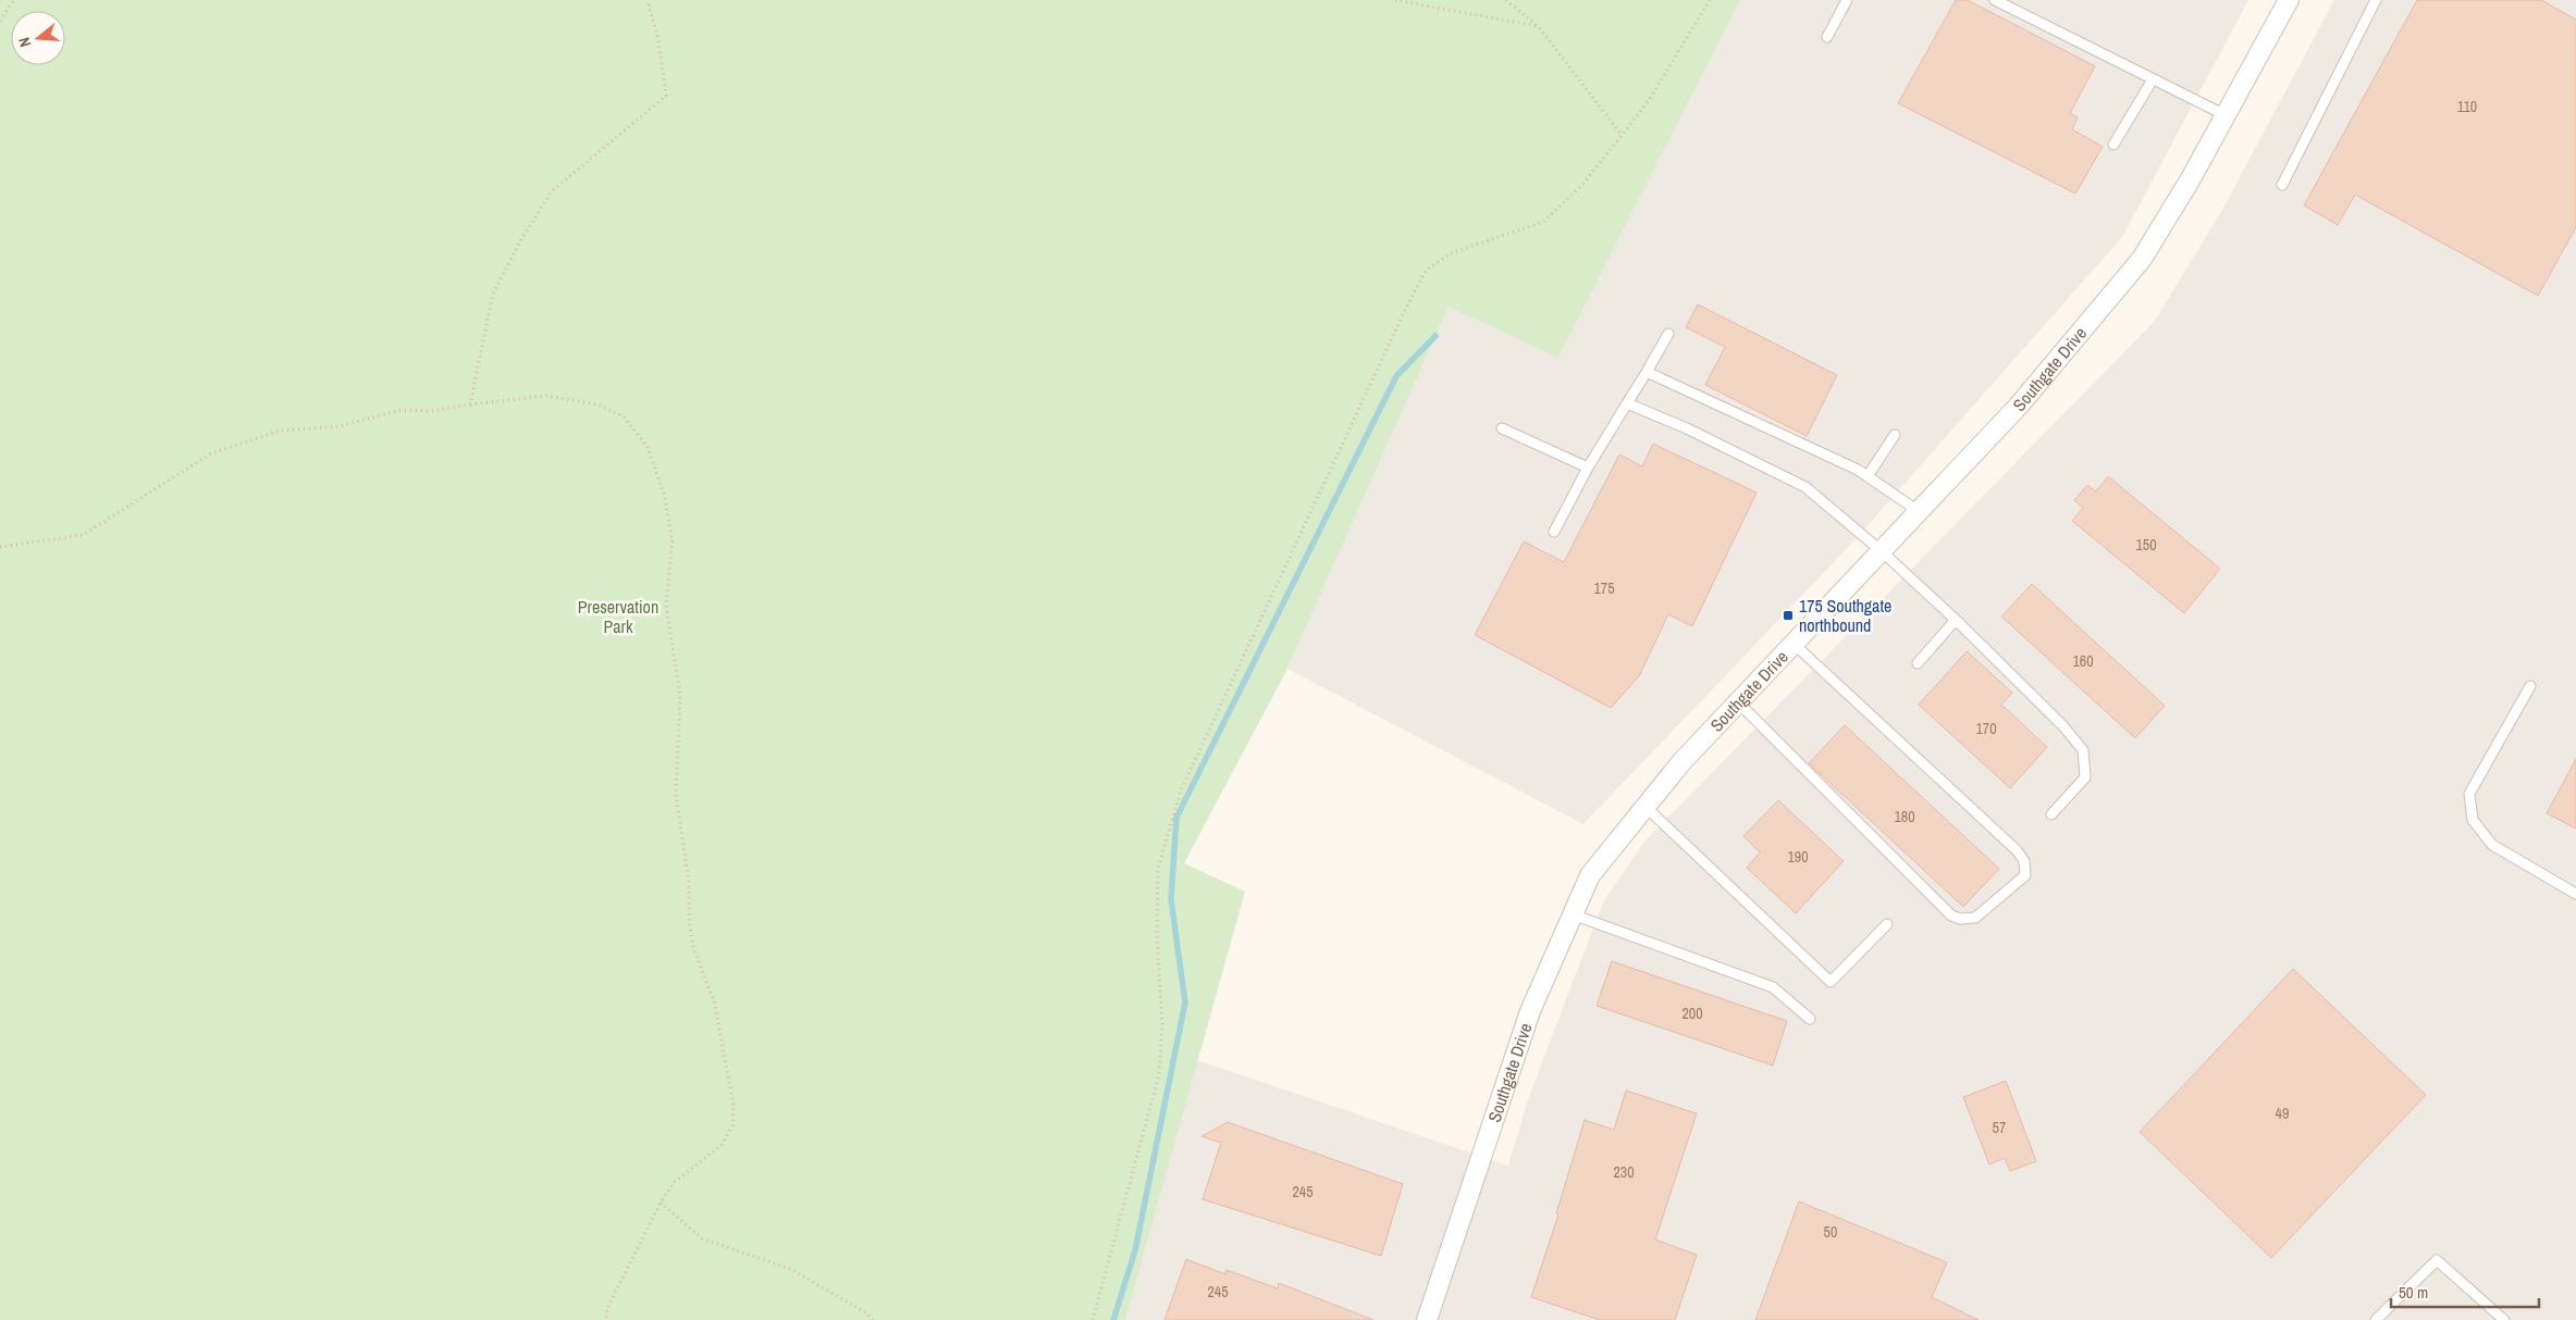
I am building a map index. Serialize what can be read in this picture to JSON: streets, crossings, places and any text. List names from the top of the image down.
{
  "streets": {
    "street": ["Southgate Drive"]
  },
  "parks": ["Preservation Park"],
  "places": {
    "transit": ["175 Southgate northbound"]
  },
  "house_numbers": [
    "110",
    "150",
    "175",
    "160",
    "170",
    "180",
    "190",
    "200",
    "49",
    "57",
    "230",
    "245",
    "50",
    "245"
  ],
  "scale_bar": "50 m",
  "north": "left"
}
